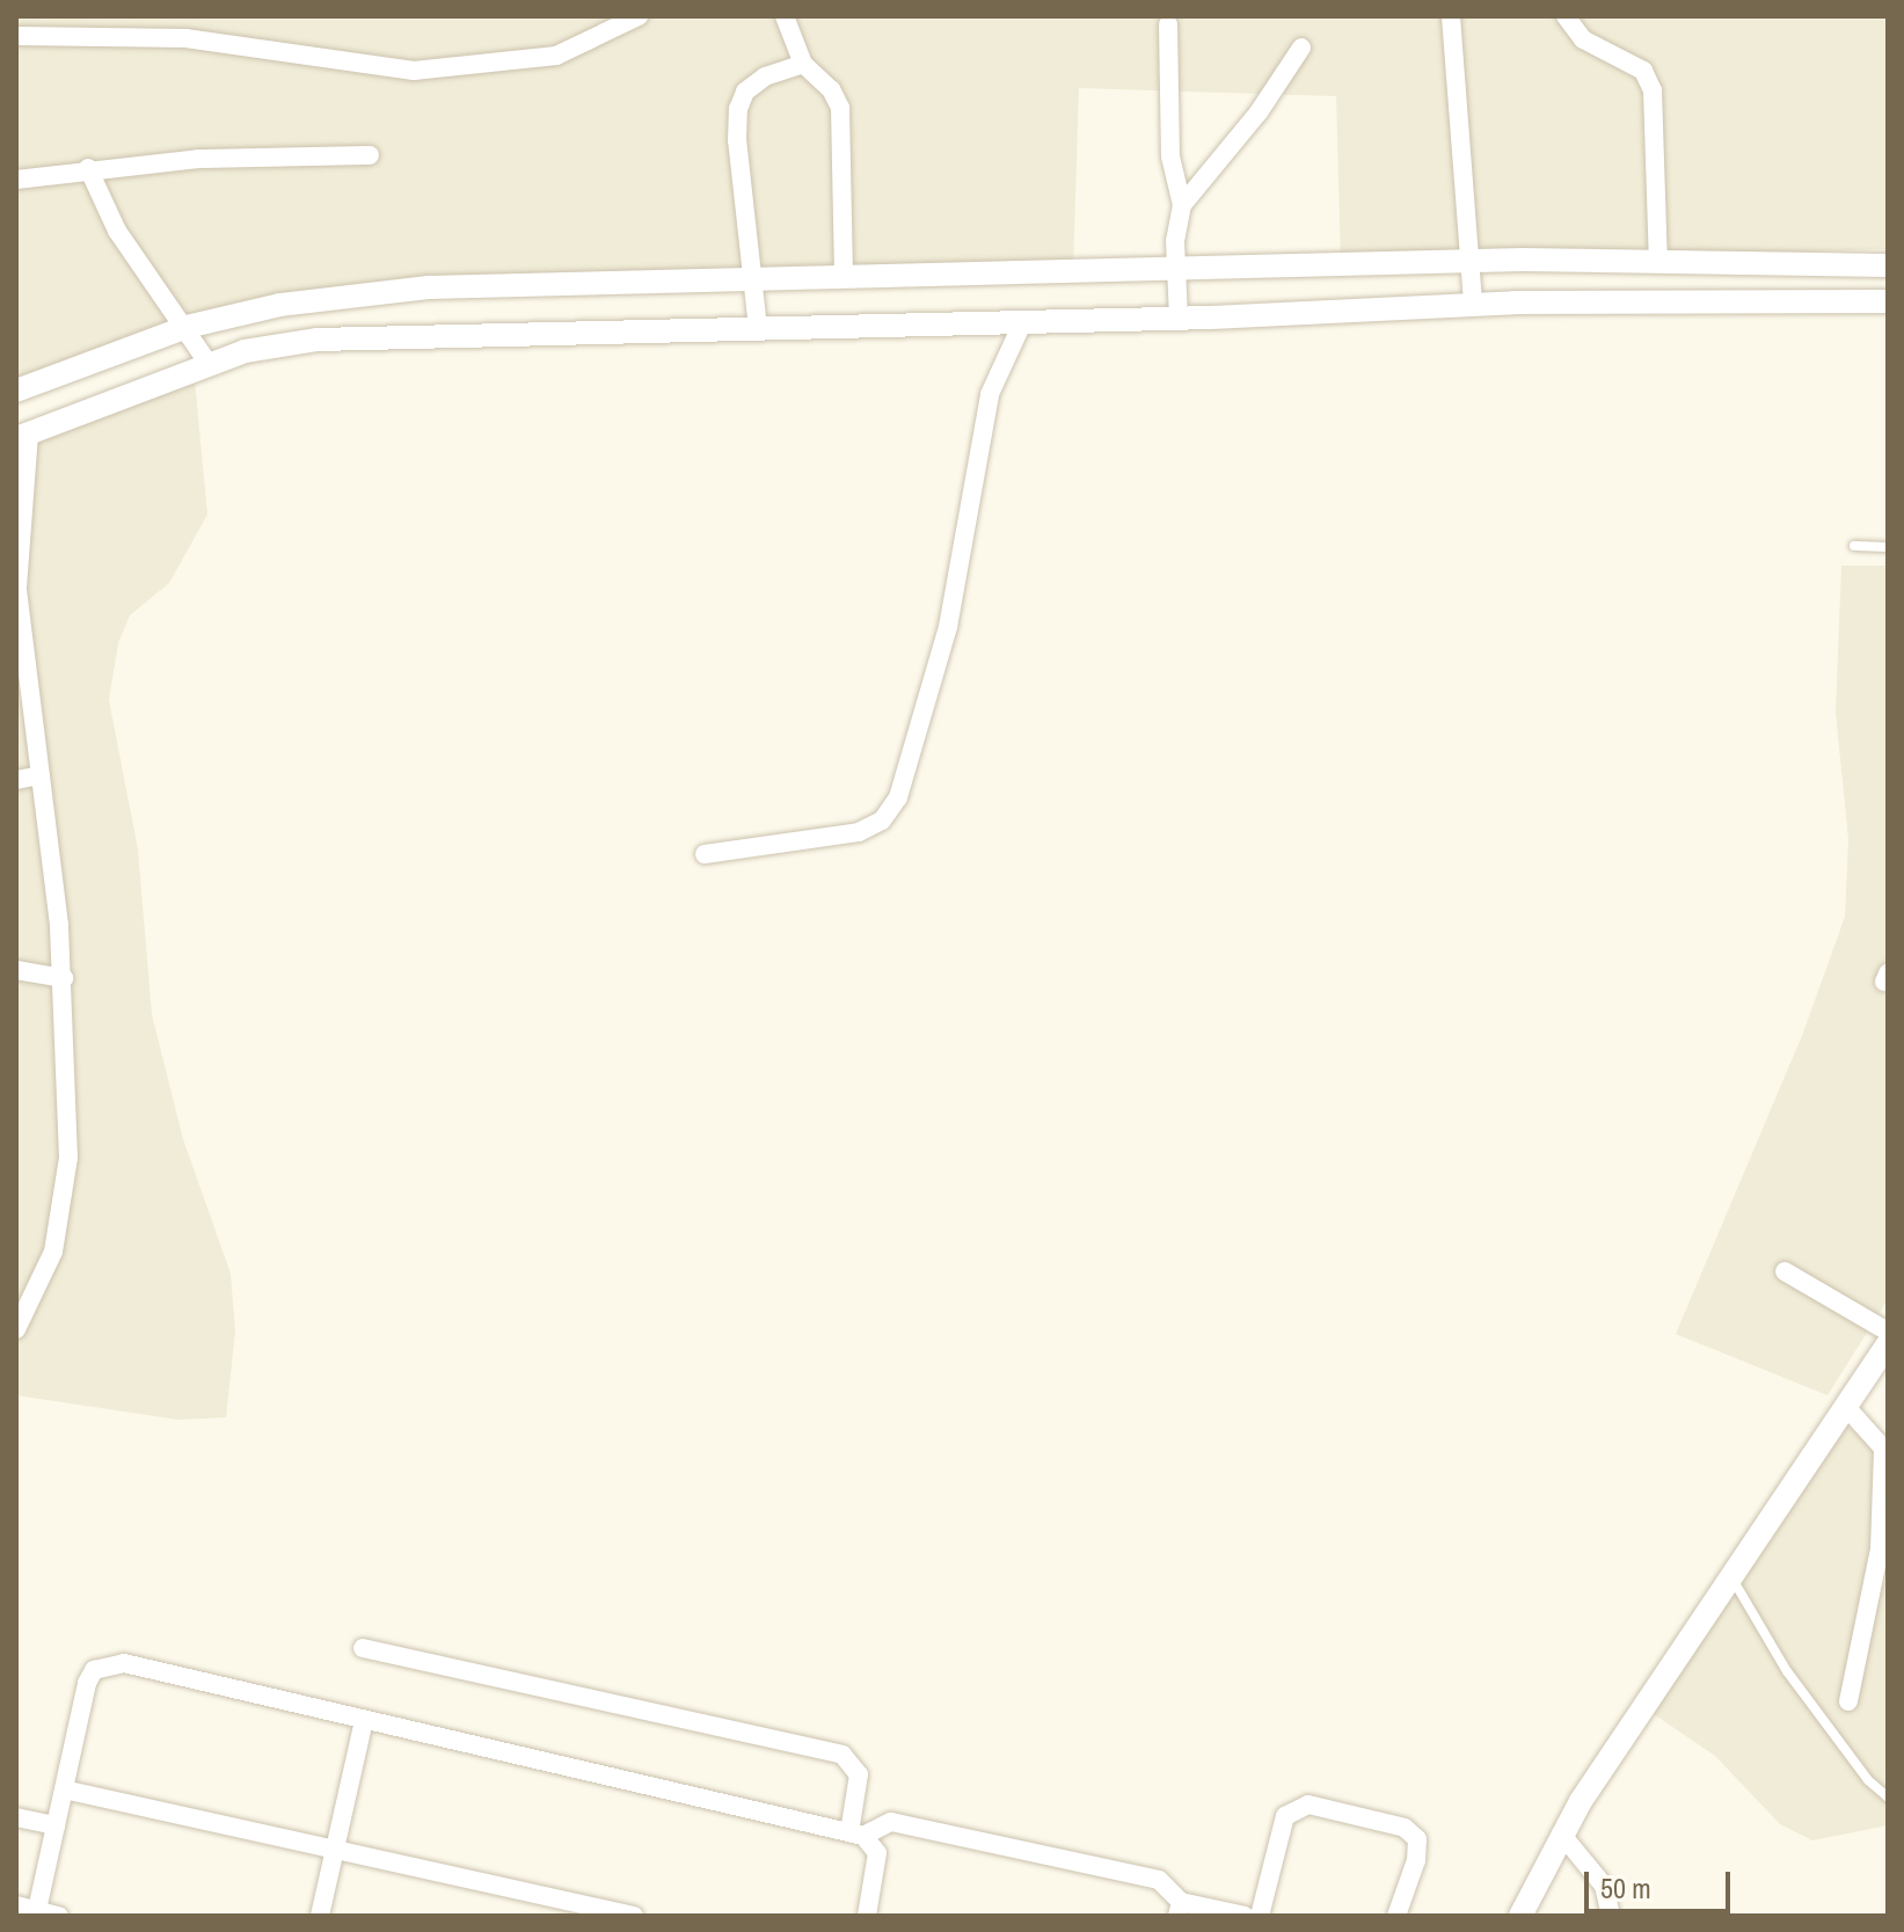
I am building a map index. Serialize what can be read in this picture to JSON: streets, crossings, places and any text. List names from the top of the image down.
{
  "scale_bar": "50 m"
}
